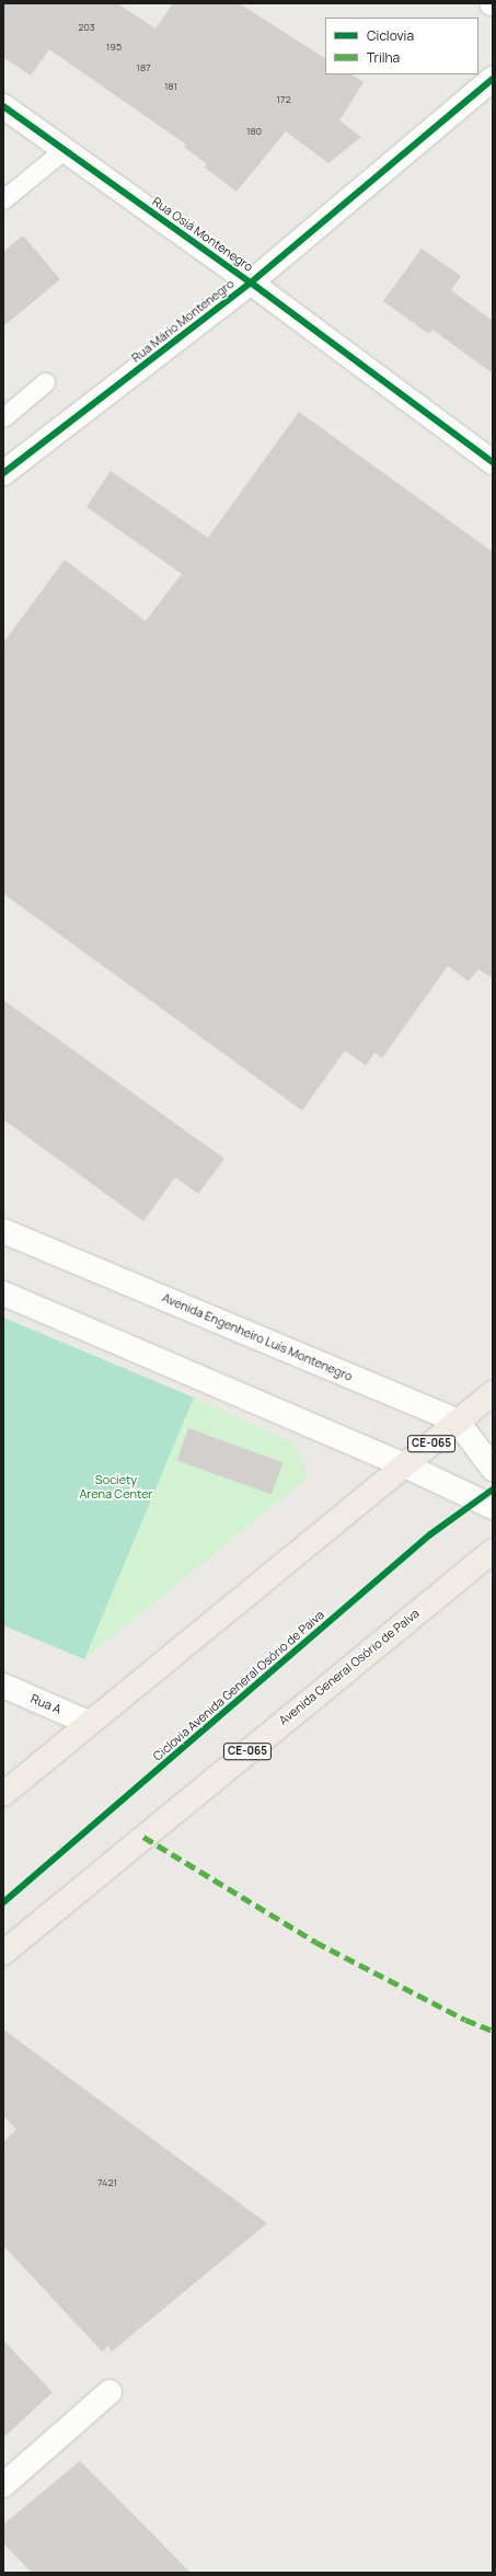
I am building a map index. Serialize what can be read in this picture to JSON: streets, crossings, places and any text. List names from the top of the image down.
{
  "streets": {
    "main road": ["CE-065", "Avenida General Osório de Paiva"],
    "street": [
      "Rua Osiá Montenegro",
      "Rua Mário Montenegro",
      "Avenida Engenheiro Luís Montenegro",
      "Rua A"
    ],
    "cycle path": ["Ciclovia Avenida General Osório de Paiva"]
  },
  "crossings": [
    ["Rua Osiá Montenegro", "Rua Mário Montenegro"],
    ["Avenida Engenheiro Luís Montenegro", "CE-065"],
    ["CE-065", "Rua A"]
  ],
  "parks": ["Society Arena Center"],
  "house_numbers": [
    "203",
    "195",
    "187",
    "181",
    "172",
    "180",
    "7421"
  ],
  "legend": ["Ciclovia", "Trilha"]
}
